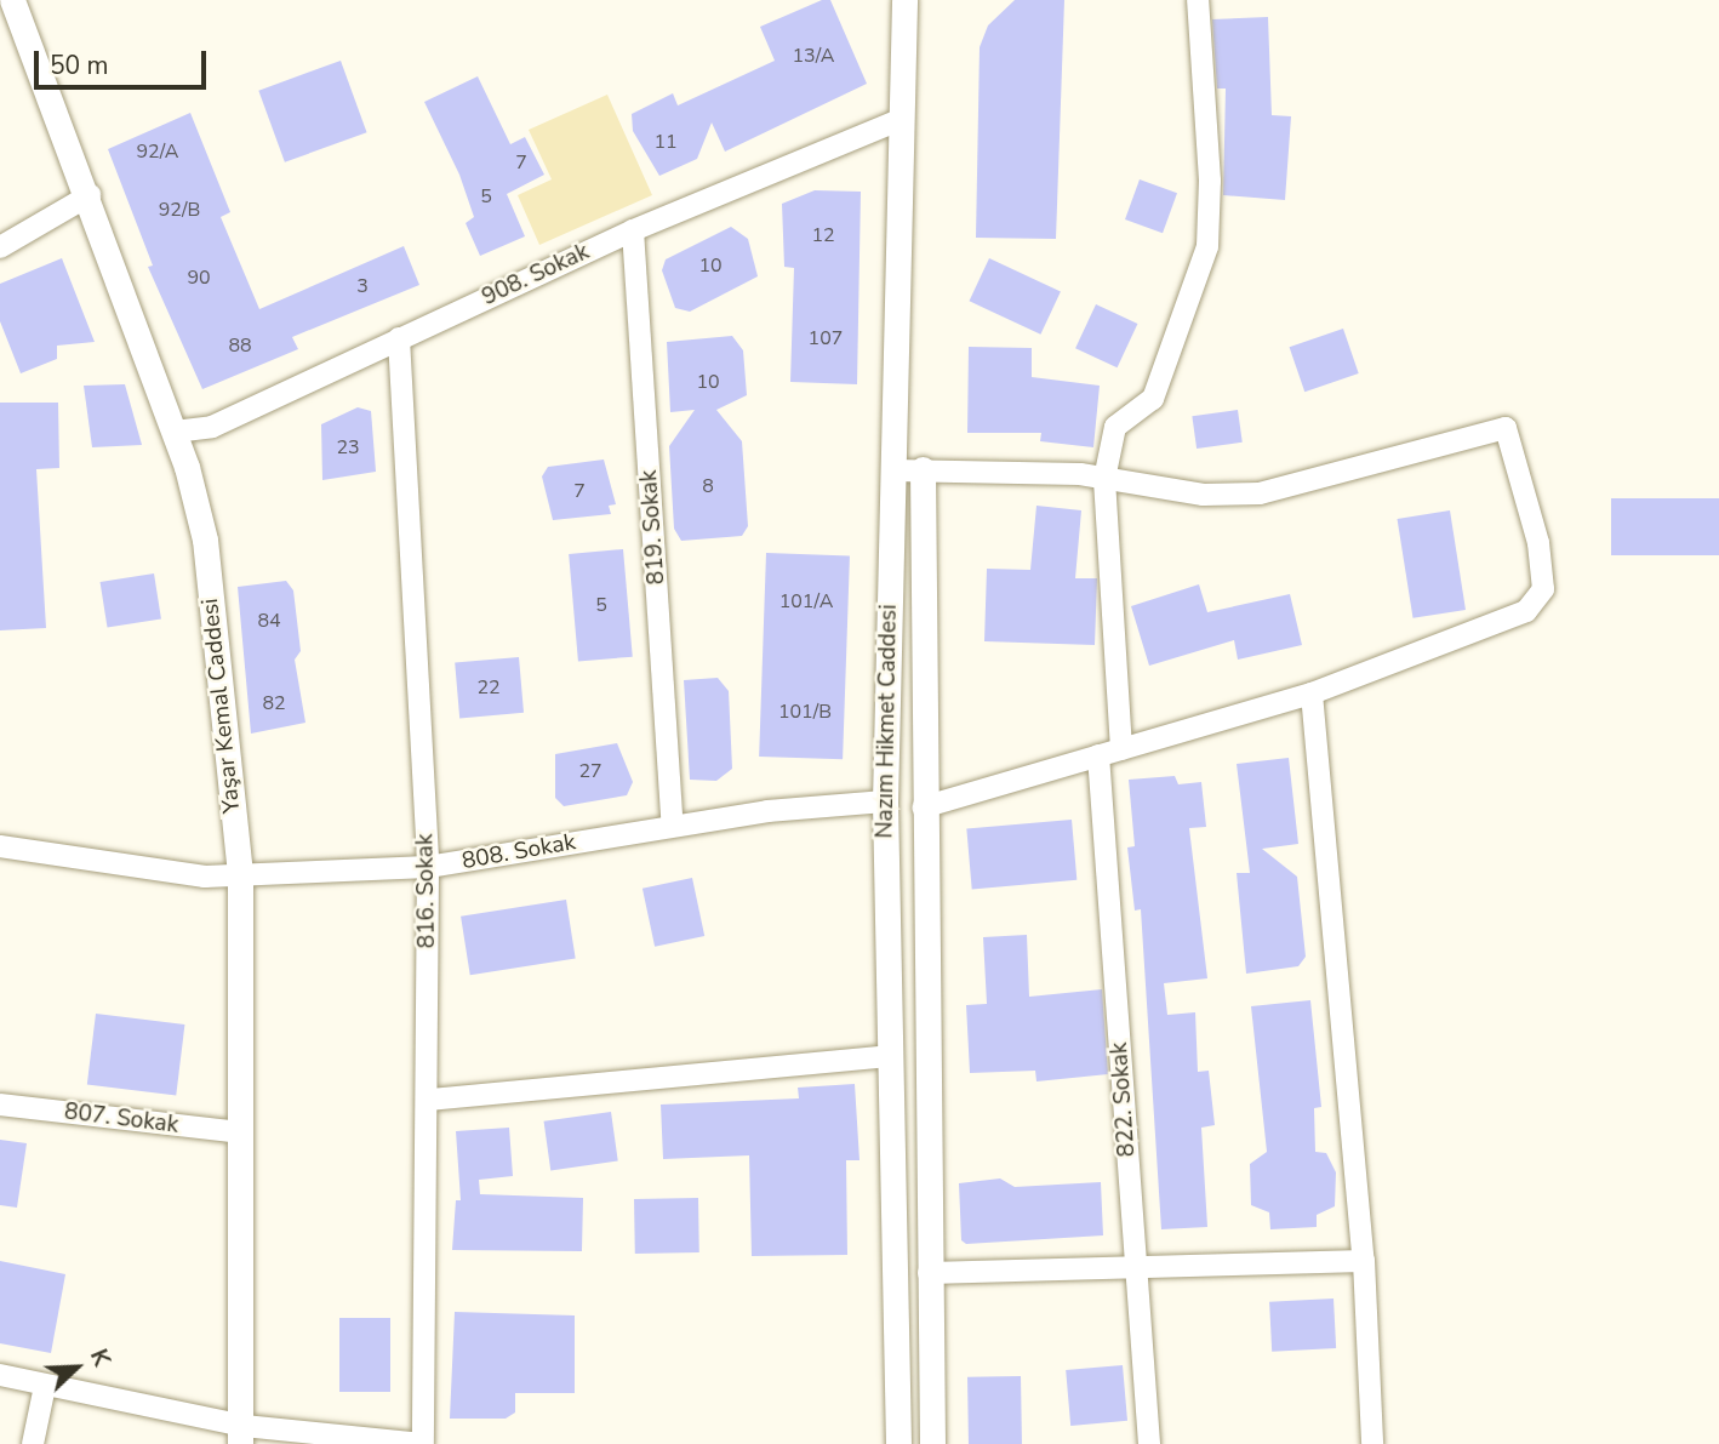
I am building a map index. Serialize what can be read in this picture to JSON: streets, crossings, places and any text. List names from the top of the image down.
{
  "streets": {
    "street": [
      "908. Sokak",
      "819. Sokak",
      "Yaşar Kemal Caddesi",
      "Nazım Hikmet Caddesi",
      "808. Sokak",
      "816. Sokak",
      "822. Sokak",
      "807. Sokak"
    ]
  },
  "crossings": [
    ["908. Sokak", "819. Sokak"],
    ["908. Sokak", "Yaşar Kemal Caddesi"],
    ["908. Sokak", "Nazım Hikmet Caddesi"],
    ["908. Sokak", "816. Sokak"],
    ["819. Sokak", "808. Sokak"],
    ["Yaşar Kemal Caddesi", "808. Sokak"],
    ["Yaşar Kemal Caddesi", "807. Sokak"],
    ["Nazım Hikmet Caddesi", "808. Sokak"],
    ["808. Sokak", "816. Sokak"]
  ],
  "house_numbers": [
    "13/A",
    "11",
    "92/A",
    "7",
    "5",
    "92/B",
    "12",
    "10",
    "90",
    "3",
    "107",
    "88",
    "10",
    "23",
    "8",
    "7",
    "101/A",
    "5",
    "84",
    "22",
    "82",
    "101/B",
    "27"
  ],
  "scale_bar": "50 m",
  "north": "top right"
}
